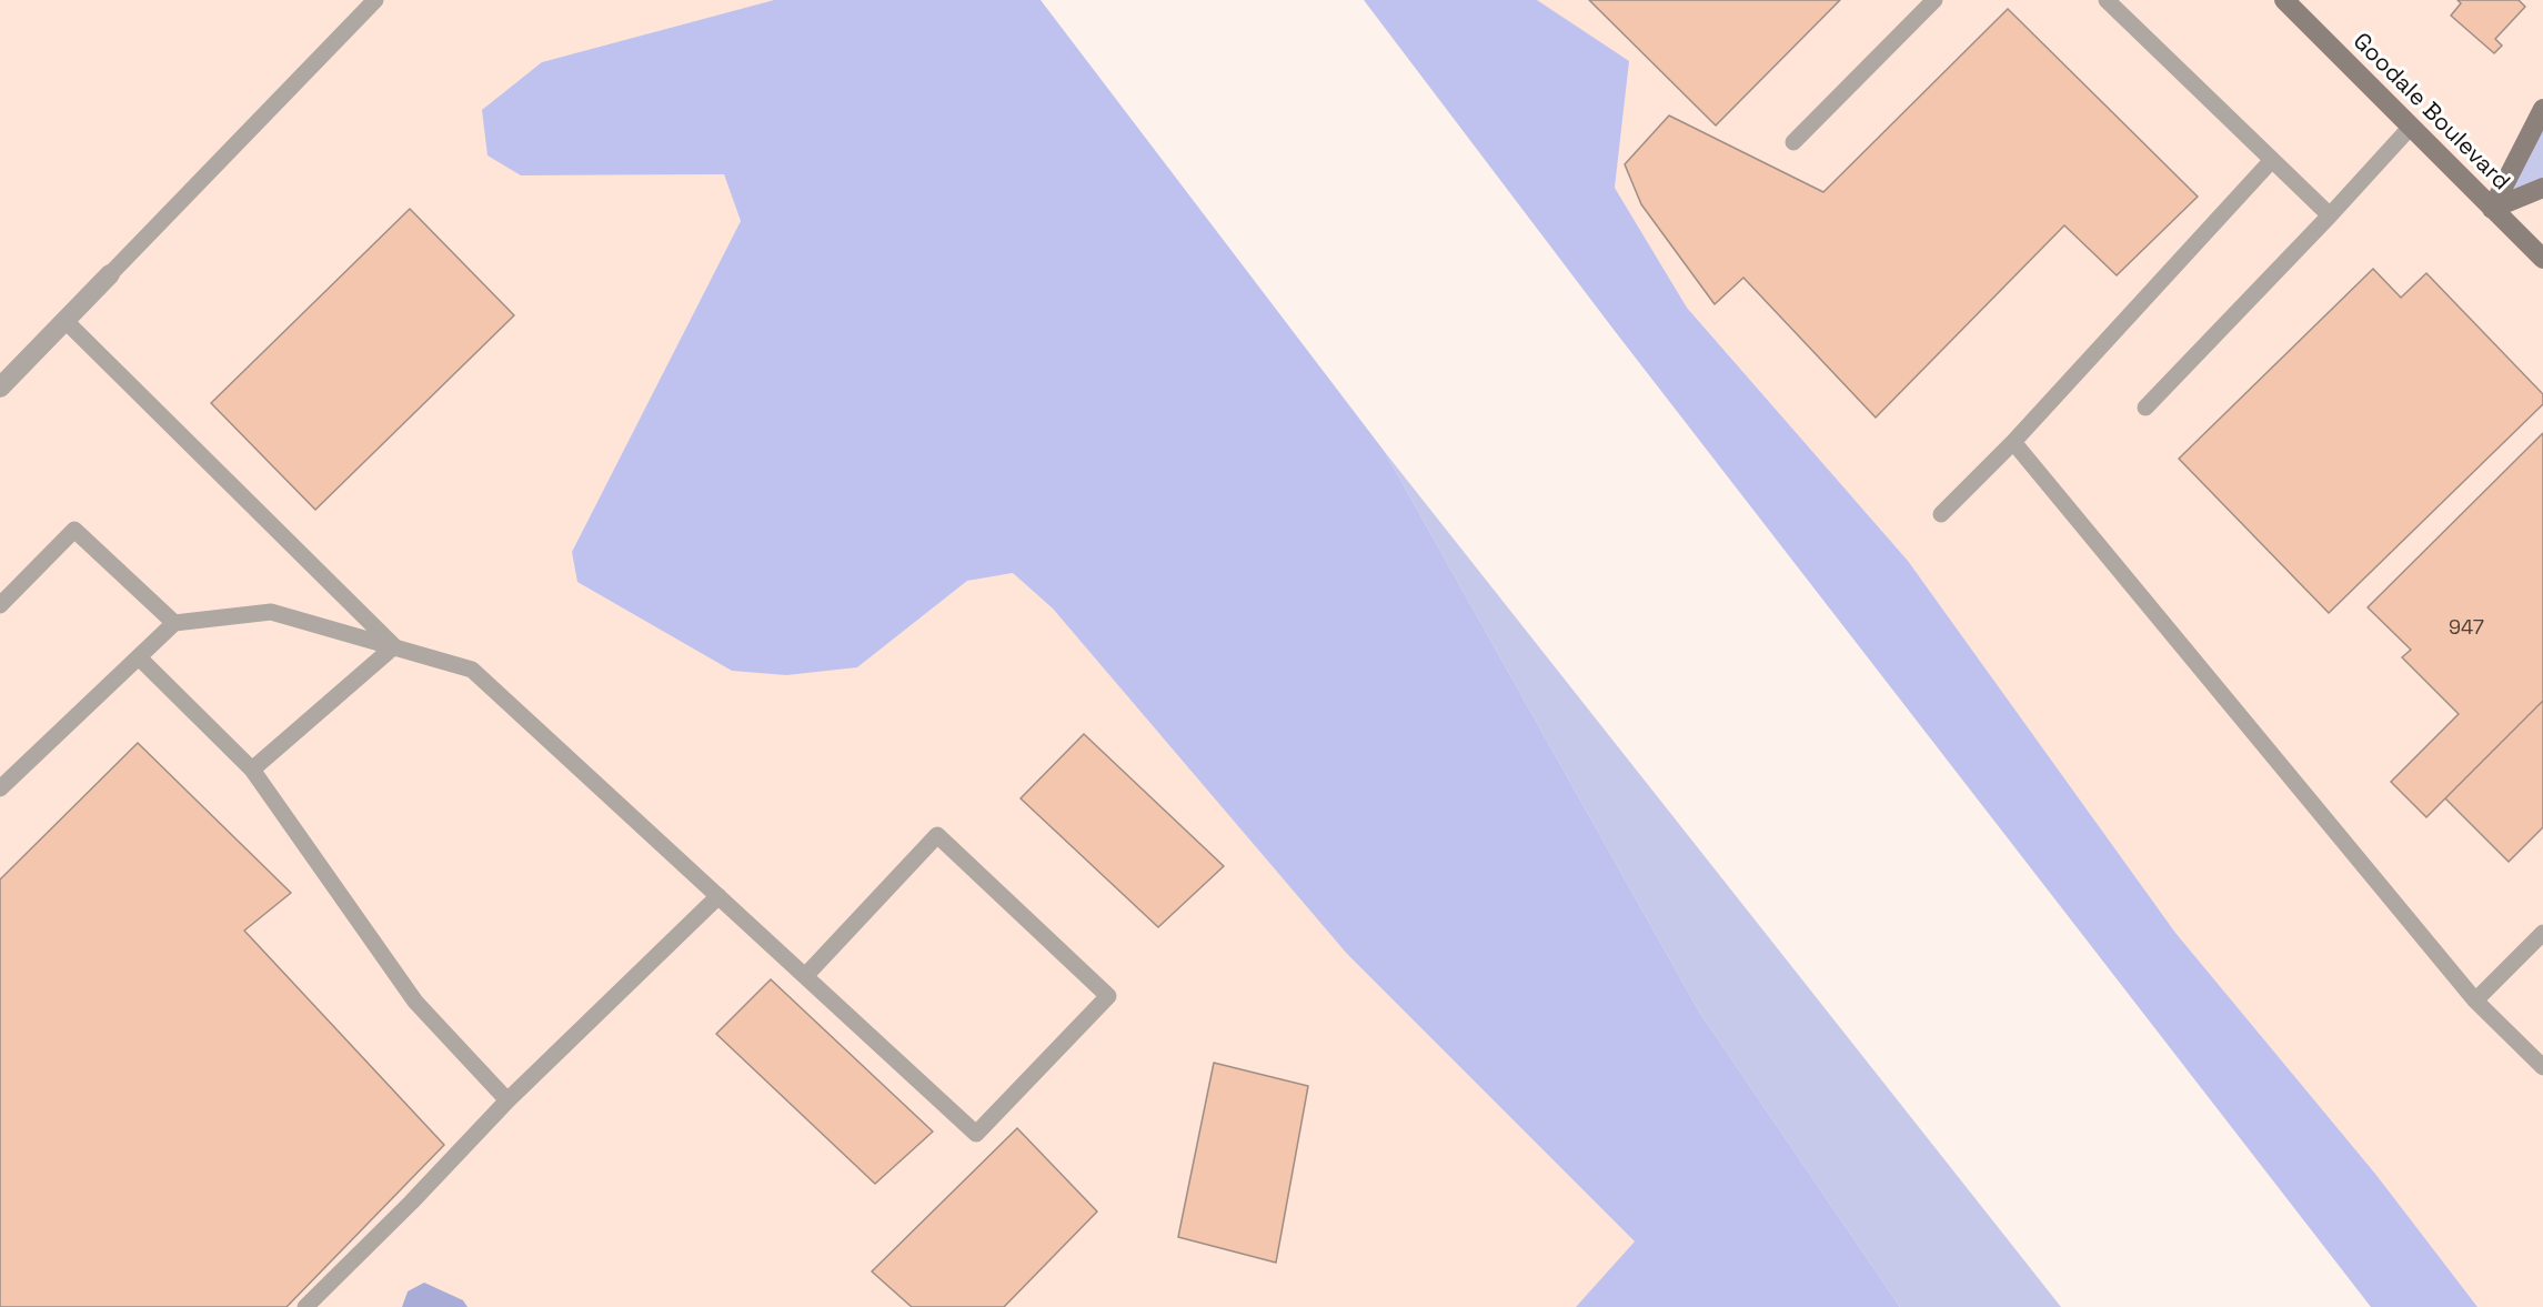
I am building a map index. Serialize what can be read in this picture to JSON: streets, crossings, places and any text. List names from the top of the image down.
{
  "streets": {
    "main road": ["Goodale Boulevard"]
  },
  "house_numbers": ["947"]
}
